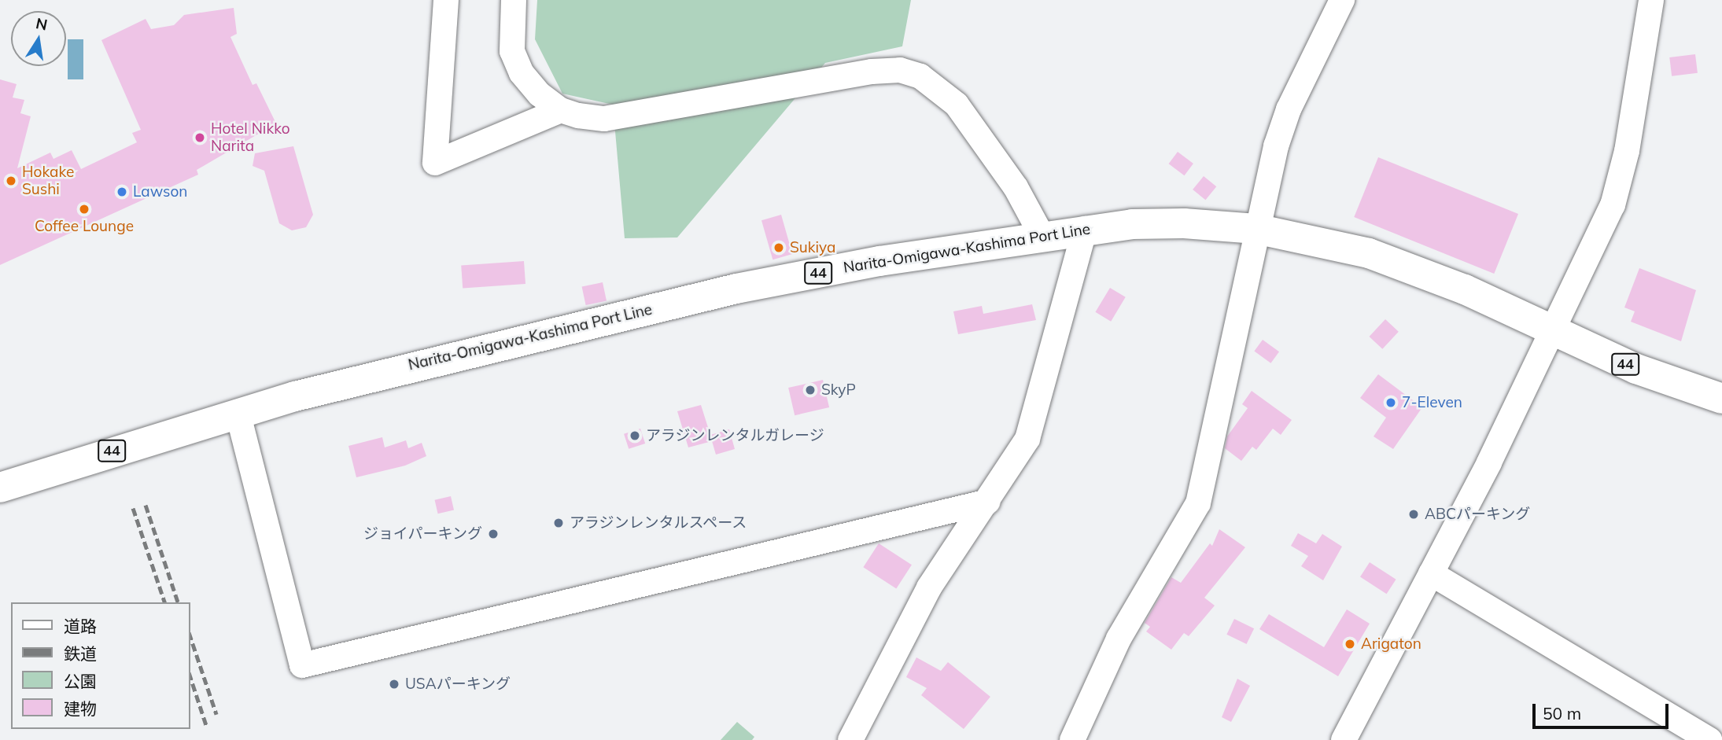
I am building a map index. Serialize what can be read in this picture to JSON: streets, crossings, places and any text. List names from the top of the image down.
{
  "streets": {
    "main road": ["Narita-Omigawa-Kashima Port Line", "44"]
  },
  "places": [
    "Hotel Nikko Narita",
    "Hokake Sushi",
    "Lawson",
    "Coffee Lounge",
    "Sukiya",
    "SkyP",
    "7-Eleven",
    "アラジンレンタルガレージ",
    "ABCパーキング",
    "アラジンレンタルスペース",
    "ジョイパーキング",
    "Arigaton",
    "USAパーキング"
  ],
  "legend": [
    "道路",
    "鉄道",
    "公園",
    "建物"
  ],
  "scale_bar": "50 m",
  "north": "top"
}
